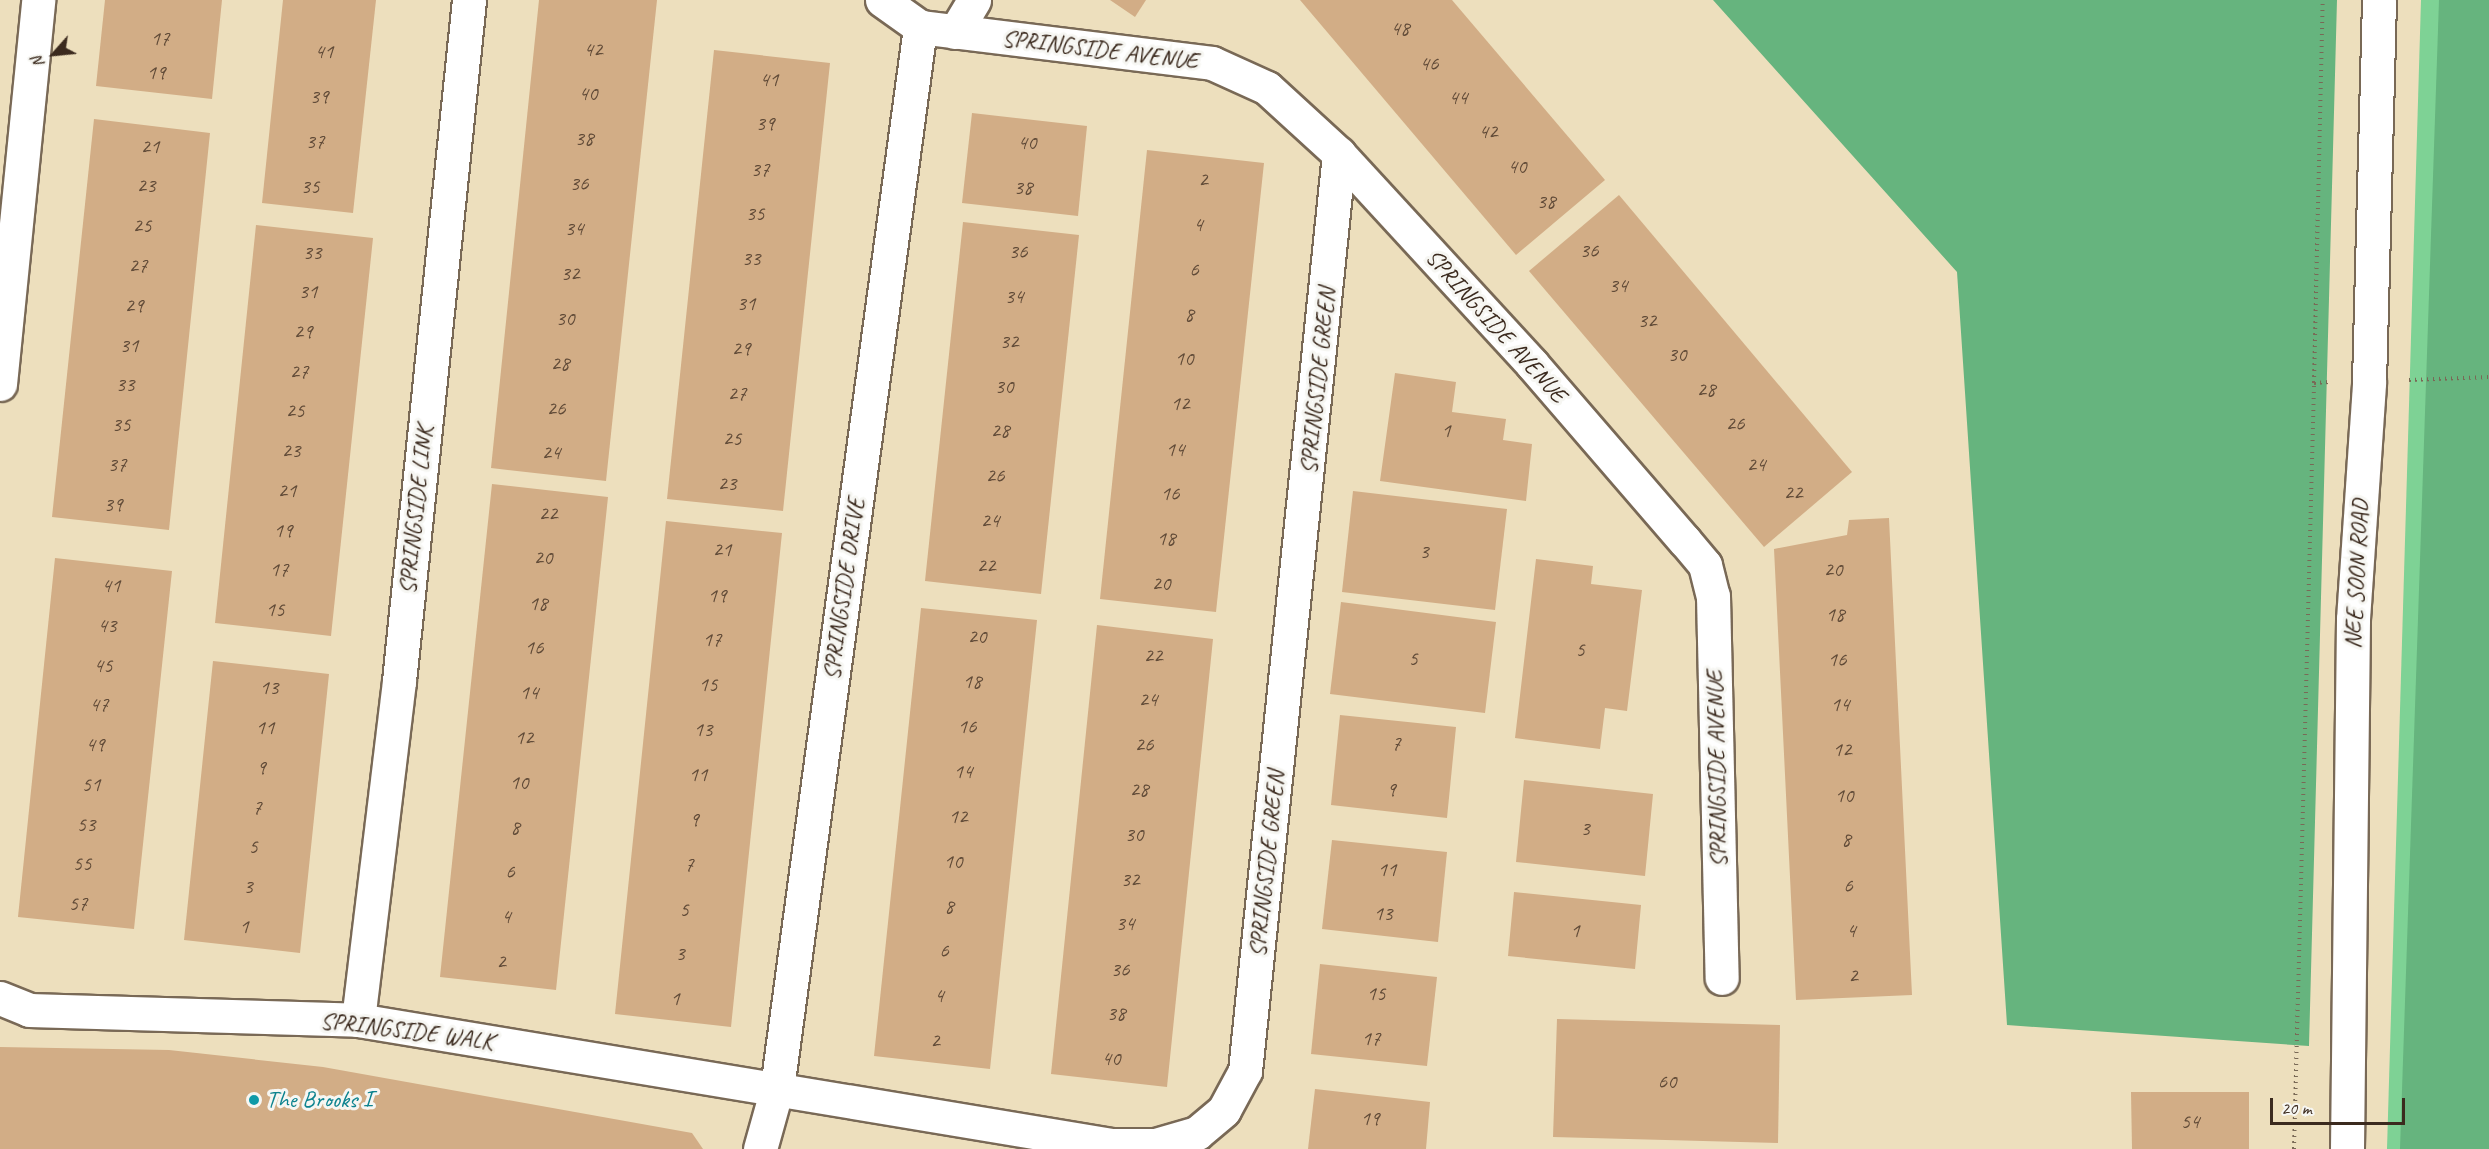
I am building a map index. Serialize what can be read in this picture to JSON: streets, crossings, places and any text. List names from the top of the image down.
{
  "streets": {
    "street": [
      "SPRINGSIDE AVENUE",
      "SPRINGSIDE GREEN",
      "SPRINGSIDE LINK",
      "NEE SOON ROAD",
      "SPRINGSIDE DRIVE",
      "SPRINGSIDE WALK"
    ]
  },
  "crossings": [
    ["SPRINGSIDE AVENUE", "SPRINGSIDE GREEN"],
    ["SPRINGSIDE AVENUE", "SPRINGSIDE DRIVE"],
    ["SPRINGSIDE GREEN", "SPRINGSIDE DRIVE"],
    ["SPRINGSIDE GREEN", "SPRINGSIDE WALK"],
    ["SPRINGSIDE LINK", "SPRINGSIDE WALK"],
    ["SPRINGSIDE DRIVE", "SPRINGSIDE WALK"]
  ],
  "places": ["The Brooks I"],
  "house_numbers": [
    "48",
    "17",
    "42",
    "41",
    "46",
    "19",
    "41",
    "40",
    "39",
    "44",
    "39",
    "42",
    "38",
    "37",
    "40",
    "21",
    "40",
    "37",
    "2",
    "36",
    "23",
    "35",
    "38",
    "38",
    "35",
    "4",
    "25",
    "34",
    "36",
    "36",
    "33",
    "33",
    "27",
    "6",
    "32",
    "34",
    "31",
    "34",
    "31",
    "29",
    "8",
    "30",
    "32",
    "29",
    "32",
    "31",
    "29",
    "30",
    "10",
    "28",
    "27",
    "33",
    "30",
    "28",
    "27",
    "12",
    "26",
    "25",
    "26",
    "35",
    "28",
    "1",
    "25",
    "14",
    "23",
    "24",
    "37",
    "24",
    "26",
    "23",
    "21",
    "22",
    "16",
    "39",
    "22",
    "24",
    "19",
    "18",
    "21",
    "3",
    "20",
    "22",
    "17",
    "20",
    "20",
    "41",
    "19",
    "18",
    "15",
    "18",
    "43",
    "20",
    "17",
    "16",
    "5",
    "22",
    "5",
    "16",
    "45",
    "18",
    "15",
    "13",
    "14",
    "24",
    "47",
    "14",
    "16",
    "11",
    "13",
    "12",
    "7",
    "49",
    "26",
    "12",
    "9",
    "14",
    "11",
    "10",
    "51",
    "28",
    "9",
    "10",
    "7",
    "12",
    "9",
    "53",
    "8",
    "3",
    "30",
    "8",
    "5",
    "10",
    "55",
    "7",
    "11",
    "6",
    "32",
    "6",
    "3",
    "57",
    "8",
    "5",
    "13",
    "4",
    "34",
    "1",
    "1",
    "4",
    "6",
    "3",
    "2",
    "36",
    "2",
    "15",
    "4",
    "1",
    "38",
    "17",
    "2",
    "40",
    "60",
    "19",
    "54"
  ],
  "scale_bar": "20 m",
  "north": "bottom left"
}
